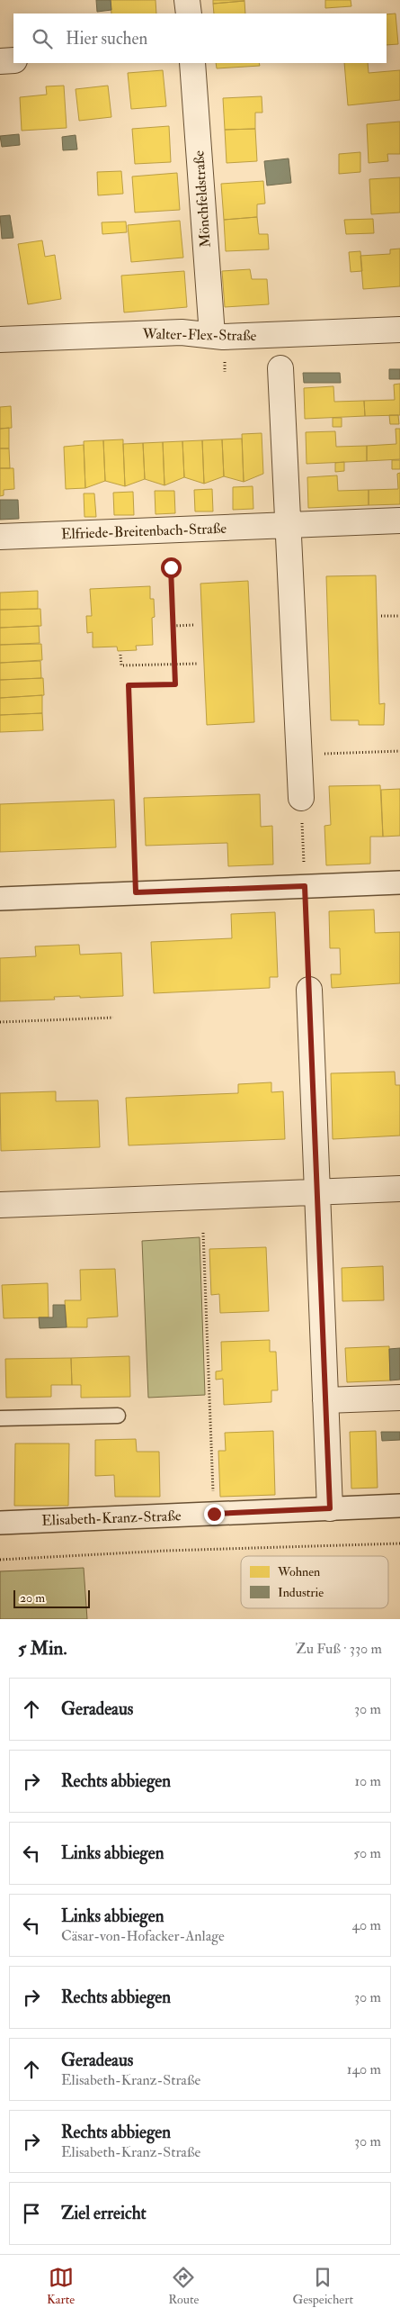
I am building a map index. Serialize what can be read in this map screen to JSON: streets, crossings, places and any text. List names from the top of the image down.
{
  "streets": {
    "street": [
      "Mönchfeldstraße",
      "Walter-Flex-Straße",
      "Elfriede-Breitenbach-Straße",
      "Elisabeth-Kranz-Straße"
    ]
  },
  "crossings": [
    ["Mönchfeldstraße", "Walter-Flex-Straße"]
  ],
  "legend": ["Wohnen", "Industrie"],
  "scale_bar": "20 m",
  "page": {
    "search": "Hier suchen",
    "scale": "20 m",
    "heading": ["5 Min.", "Zu Fuß · 330 m"],
    "list": [
      ["Geradeaus", "30 m"],
      ["Rechts abbiegen", "10 m"],
      ["Links abbiegen", "50 m"],
      ["Links abbiegen", "Cäsar-von-Hofacker-Anlage", "40 m"],
      ["Rechts abbiegen", "30 m"],
      ["Geradeaus", "Elisabeth-Kranz-Straße", "140 m"],
      ["Rechts abbiegen", "Elisabeth-Kranz-Straße", "30 m"],
      "Ziel erreicht"
    ],
    "nav": ["Karte", "Route", "Gespeichert"]
  }
}
